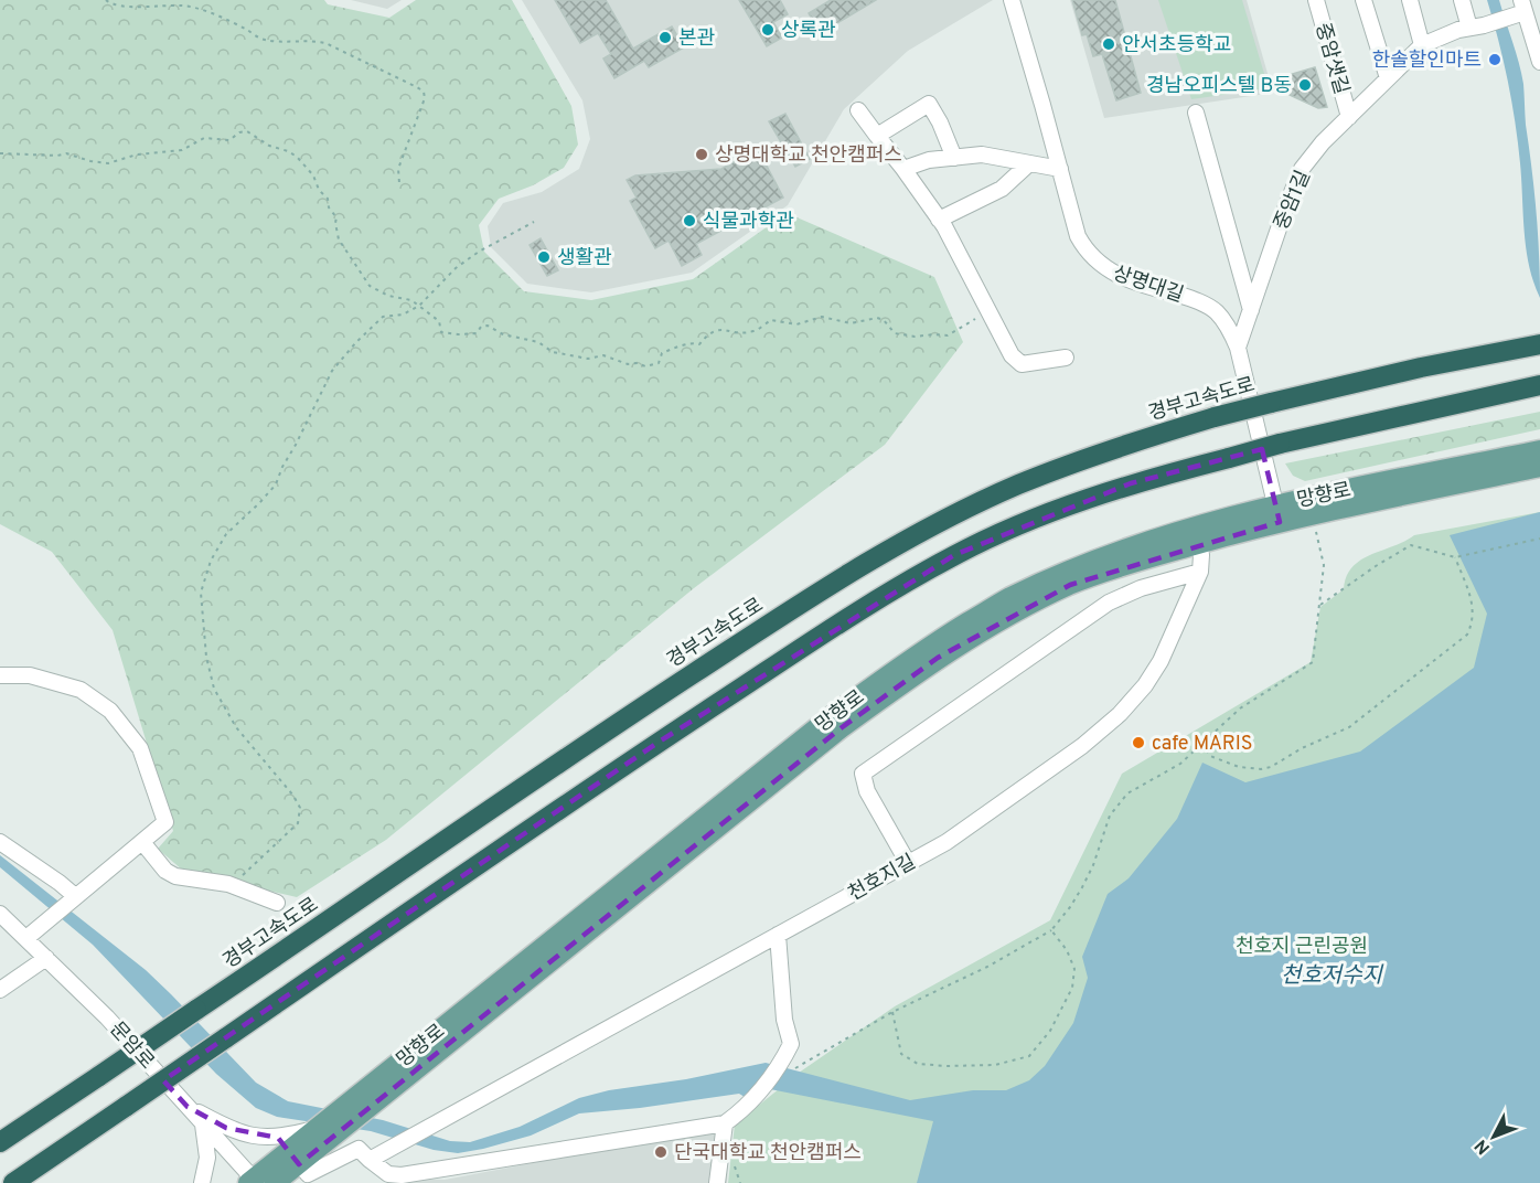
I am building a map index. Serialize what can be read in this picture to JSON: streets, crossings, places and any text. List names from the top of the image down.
{
  "streets": {
    "highway": ["경부고속도로"],
    "main road": ["망향로"],
    "street": [
      "중암샛길",
      "중암1길",
      "상명대길",
      "천호지길",
      "문암로"
    ]
  },
  "crossings": [
    ["중암샛길", "중암1길"],
    ["중암1길", "상명대길"],
    ["상명대길", "망향로"],
    ["망향로", "천호지길"],
    ["망향로", "문암로"]
  ],
  "water": ["천호저수지"],
  "parks": ["천호지 근린공원"],
  "places": [
    "상록관",
    "본관",
    "안서초등학교",
    "한솔할인마트",
    "경남오피스텔 B동",
    "상명대학교 천안캠퍼스",
    "식물과학관",
    "생활관",
    "cafe MARIS",
    "단국대학교 천안캠퍼스"
  ],
  "north": "bottom left"
}
